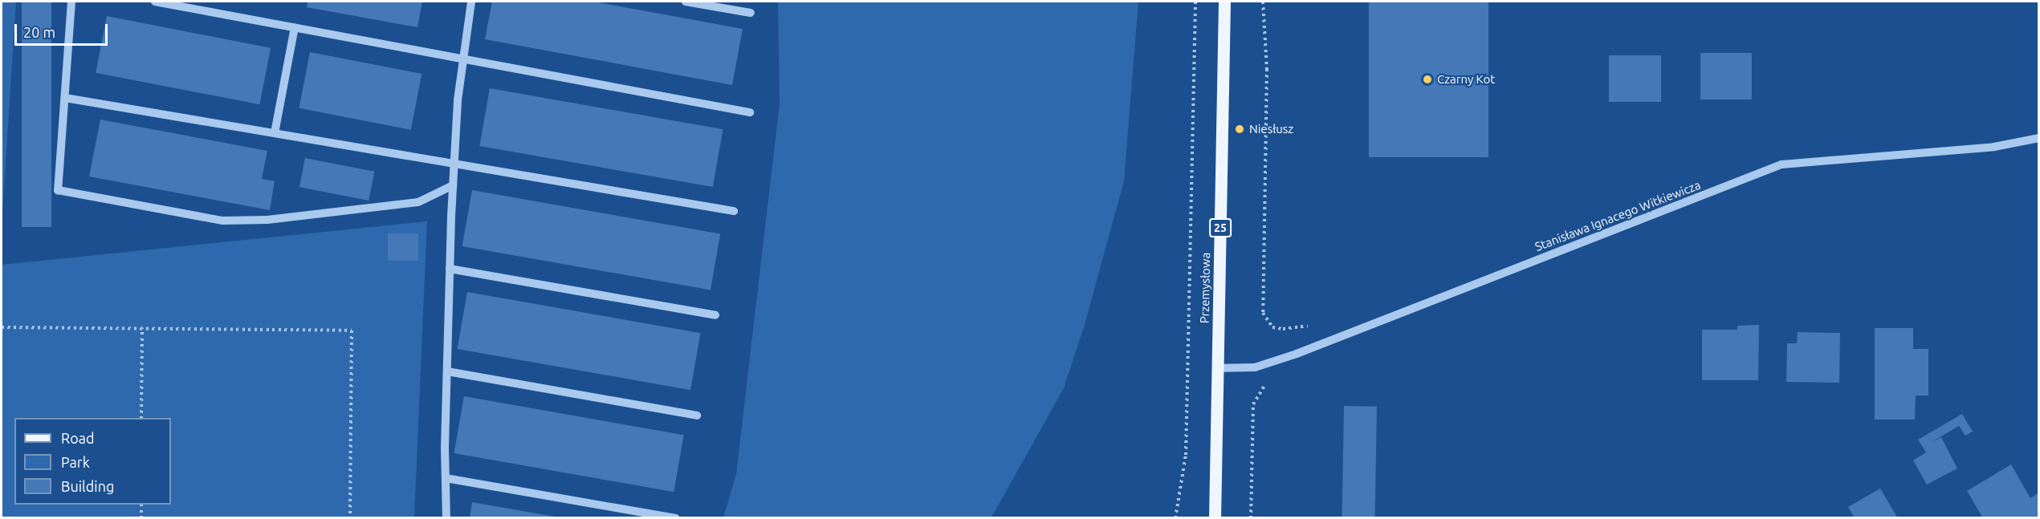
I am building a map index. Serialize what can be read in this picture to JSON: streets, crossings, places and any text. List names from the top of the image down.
{
  "streets": {
    "main road": ["25", "Przemysłowa"],
    "street": ["Stanisława Ignacego Witkiewicza"]
  },
  "crossings": [
    ["Stanisława Ignacego Witkiewicza", "Przemysłowa"]
  ],
  "places": ["Czarny Kot", "Niesłusz"],
  "legend": ["Road", "Park", "Building"],
  "scale_bar": "20 m"
}
